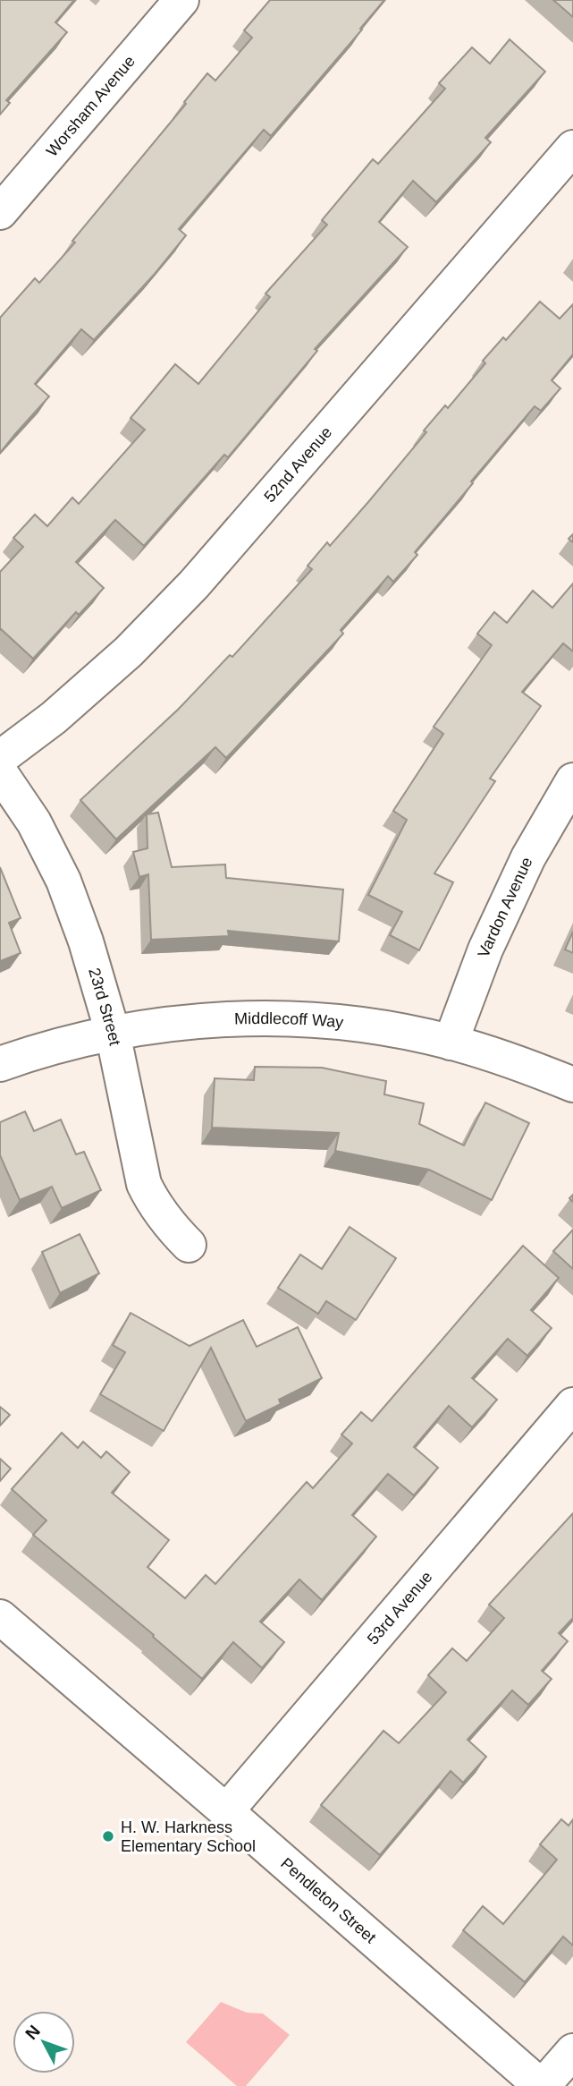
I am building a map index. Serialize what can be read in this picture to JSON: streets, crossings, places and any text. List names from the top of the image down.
{
  "streets": {
    "street": [
      "Worsham Avenue",
      "52nd Avenue",
      "Vardon Avenue",
      "23rd Street",
      "Middlecoff Way",
      "53rd Avenue",
      "Pendleton Street"
    ]
  },
  "crossings": [
    ["Vardon Avenue", "Middlecoff Way"],
    ["23rd Street", "Middlecoff Way"],
    ["53rd Avenue", "Pendleton Street"]
  ],
  "places": ["H. W. Harkness Elementary School"],
  "north": "top left"
}
